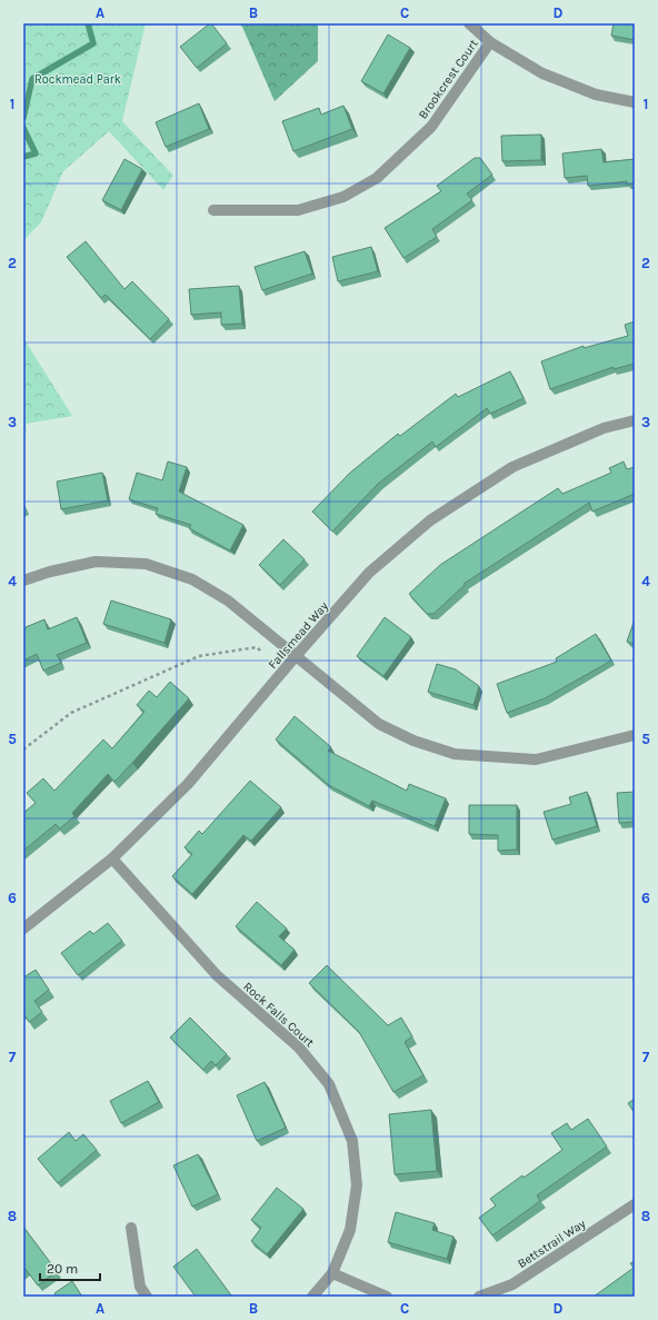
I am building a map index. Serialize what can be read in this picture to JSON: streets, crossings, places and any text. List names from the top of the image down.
{
  "streets": {
    "street": [
      "Brookcrest Court",
      "Fallsmead Way",
      "Rock Falls Court",
      "Bettstrail Way"
    ]
  },
  "crossings": [
    ["Fallsmead Way", "Rock Falls Court"]
  ],
  "parks": ["Rockmead Park"],
  "scale_bar": "20 m",
  "grid": {
    "columns": [
      "A",
      "B",
      "C",
      "D"
    ],
    "rows": [
      "1",
      "2",
      "3",
      "4",
      "5",
      "6",
      "7",
      "8"
    ]
  }
}
